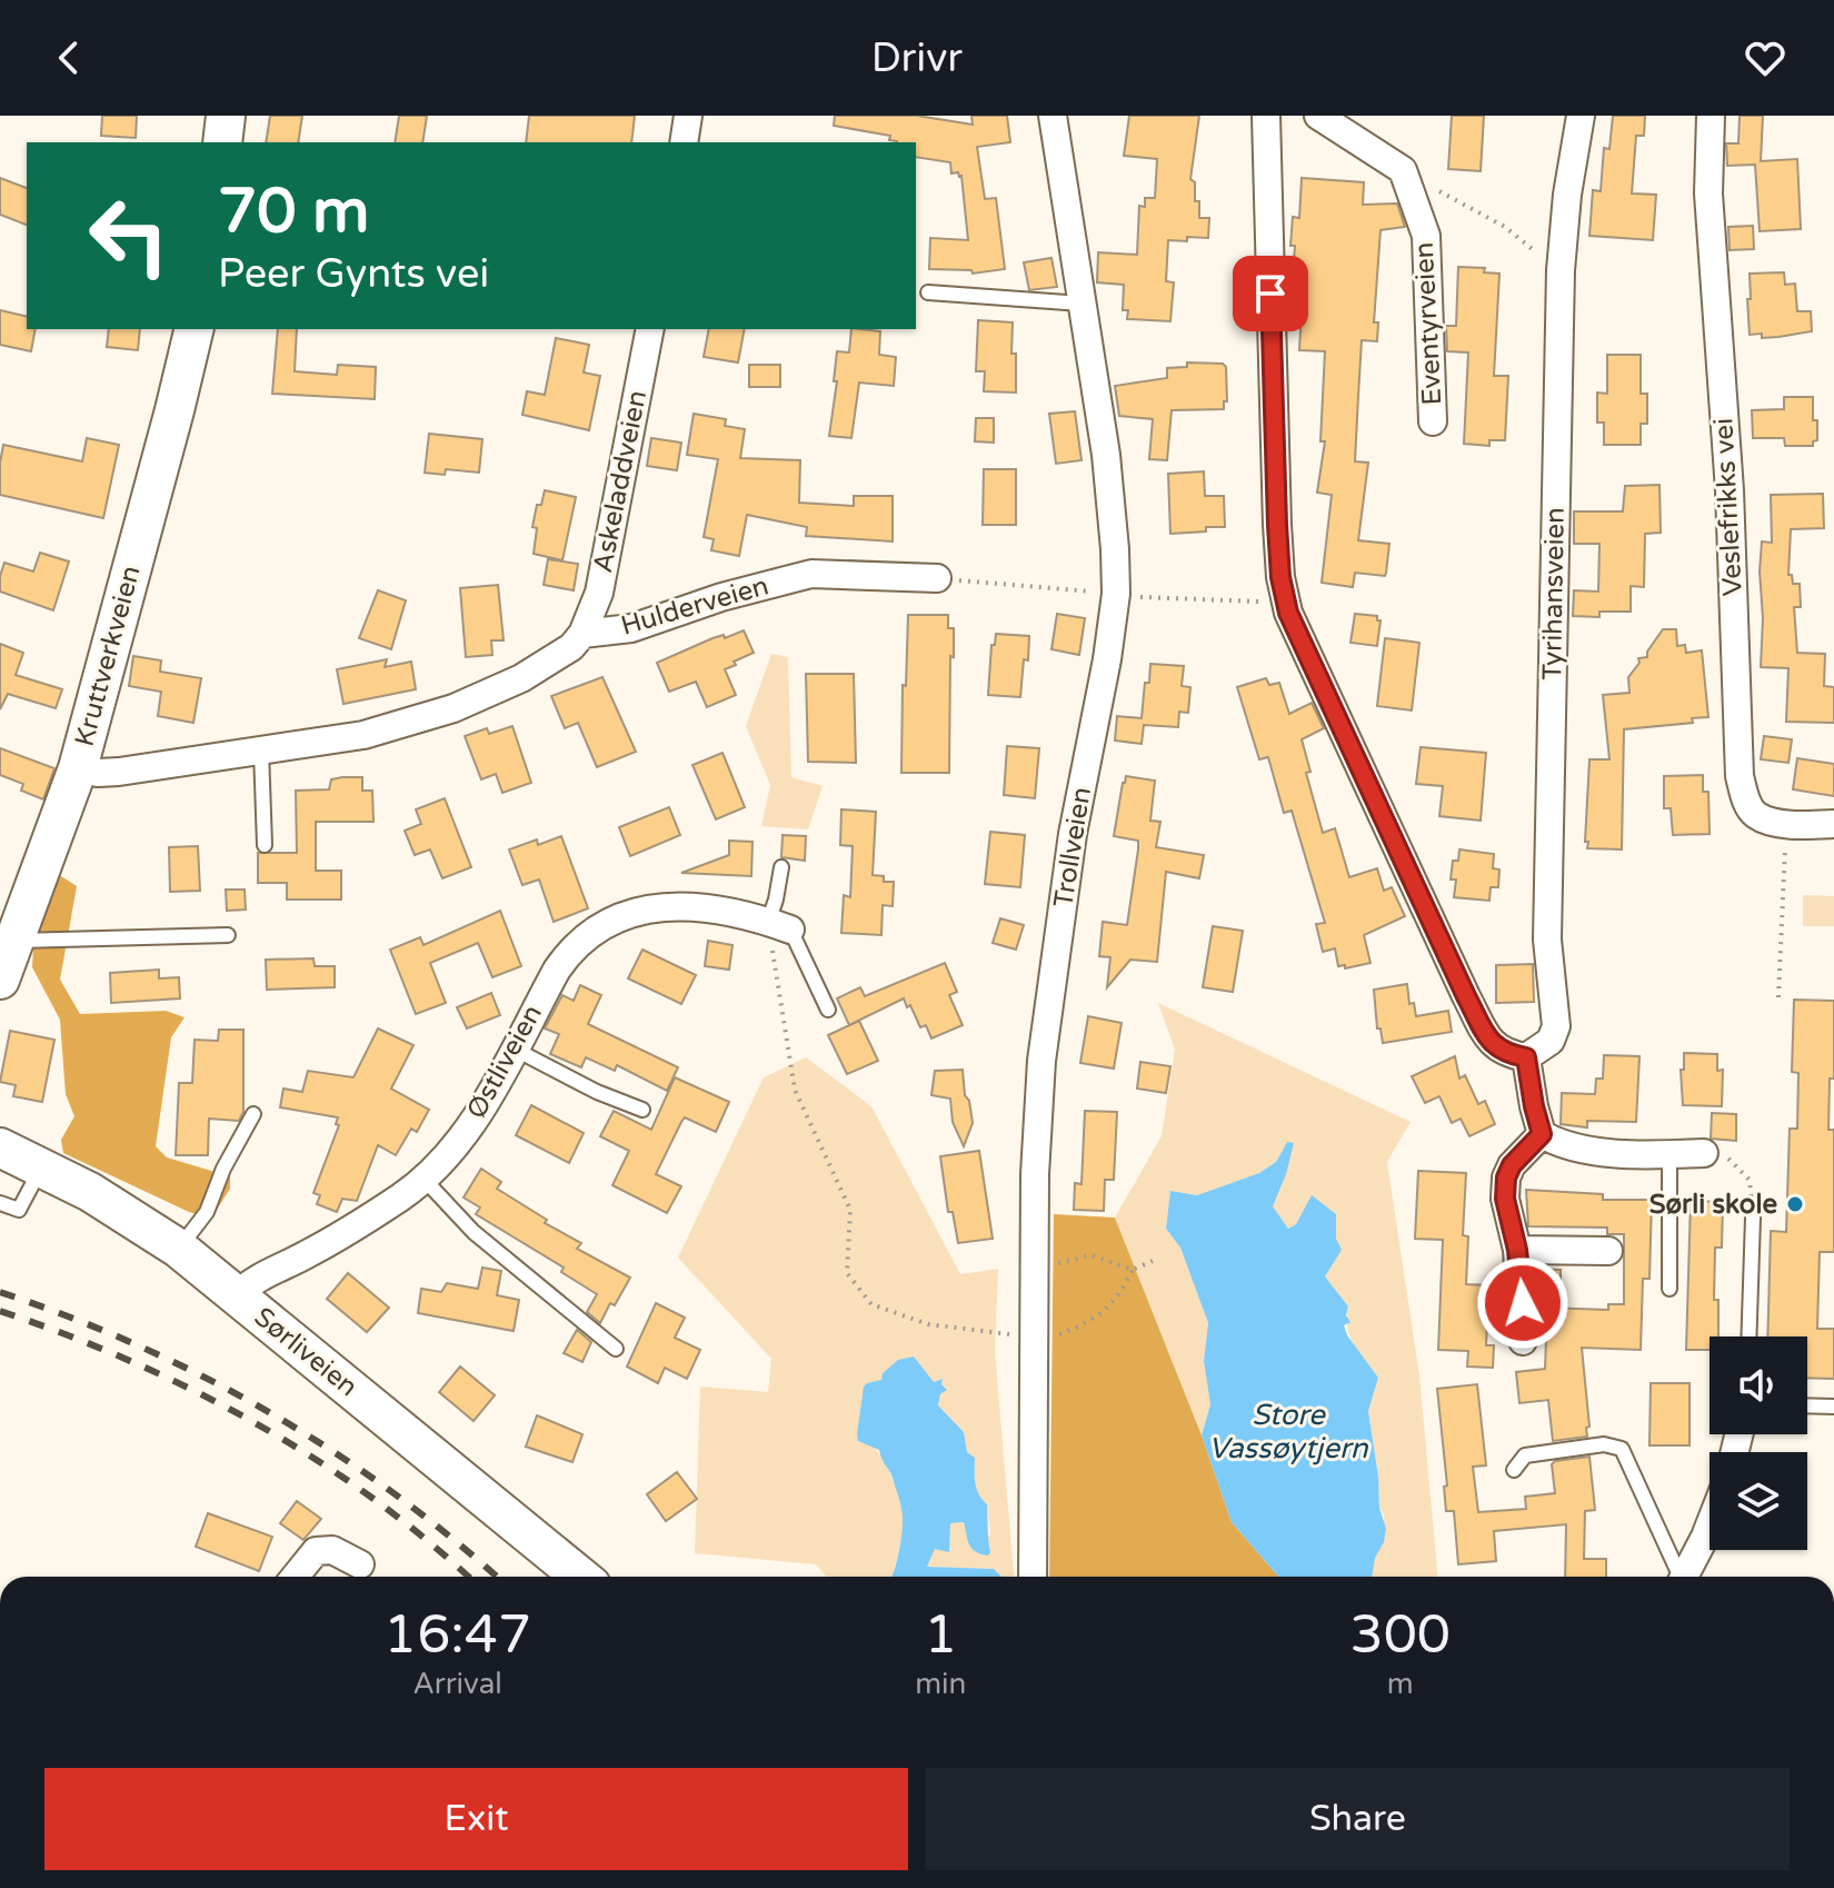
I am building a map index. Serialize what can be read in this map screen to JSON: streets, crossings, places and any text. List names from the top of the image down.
{
  "streets": {
    "street": [
      "Eventyrveien",
      "Askeladdveien",
      "Veslefrikks vei",
      "Tyrihansveien",
      "Hulderveien",
      "Kruttverkveien",
      "Trollveien",
      "Østliveien",
      "Sørliveien"
    ]
  },
  "crossings": [
    ["Askeladdveien", "Hulderveien"],
    ["Hulderveien", "Kruttverkveien"],
    ["Østliveien", "Sørliveien"]
  ],
  "water": ["Store Vassøytjern"],
  "places": ["Sørli skole"],
  "page": {
    "header": "Drivr",
    "turn": ["70 m", "Peer Gynts vei"],
    "eta": [
      "16:47",
      "Arrival",
      "1",
      "min",
      "300",
      "m"
    ],
    "buttons": ["Exit", "Share"]
  }
}
